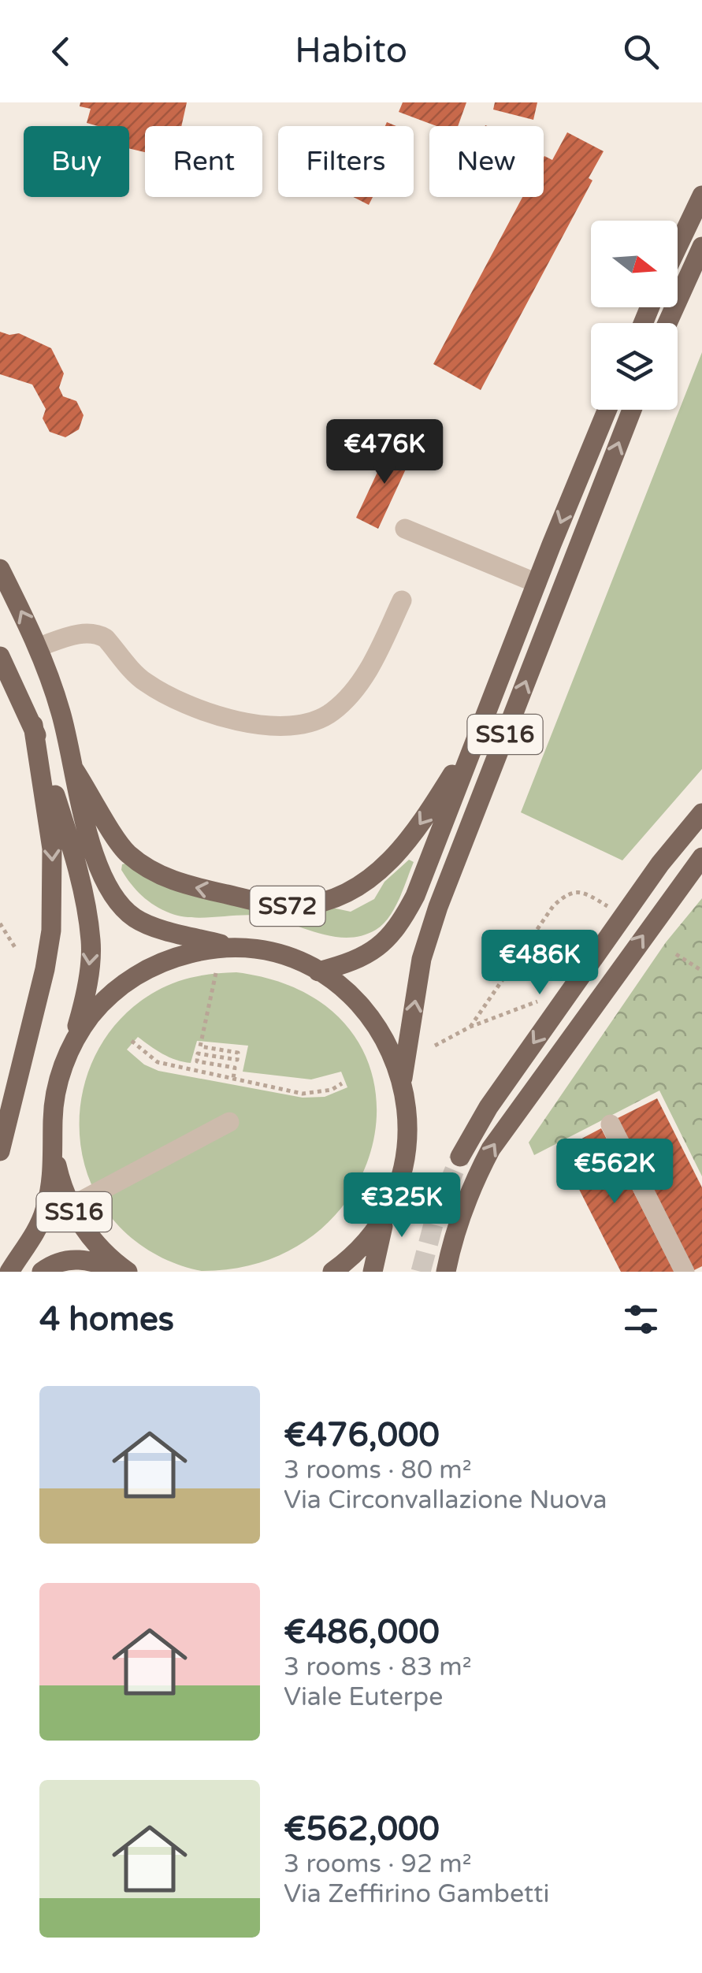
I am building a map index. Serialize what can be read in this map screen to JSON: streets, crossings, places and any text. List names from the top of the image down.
{
  "streets": {
    "main road": ["SS16", "SS72"]
  },
  "crossings": [
    ["SS16", "SS72"]
  ],
  "north": "right",
  "page": {
    "header": "Habito",
    "chip": [
      "Buy",
      "Rent",
      "Filters",
      "New"
    ],
    "price": [
      "€476K",
      "€486K",
      "€562K",
      "€325K"
    ],
    "heading": "4 homes",
    "list": [
      {
        "name": "€476,000",
        "note": "3 rooms · 80 m² · Via Circonvallazione Nuova"
      },
      {
        "name": "€486,000",
        "note": "3 rooms · 83 m² · Viale Euterpe"
      },
      {
        "name": "€562,000",
        "note": "3 rooms · 92 m² · Via Zeffirino Gambetti"
      }
    ]
  }
}
